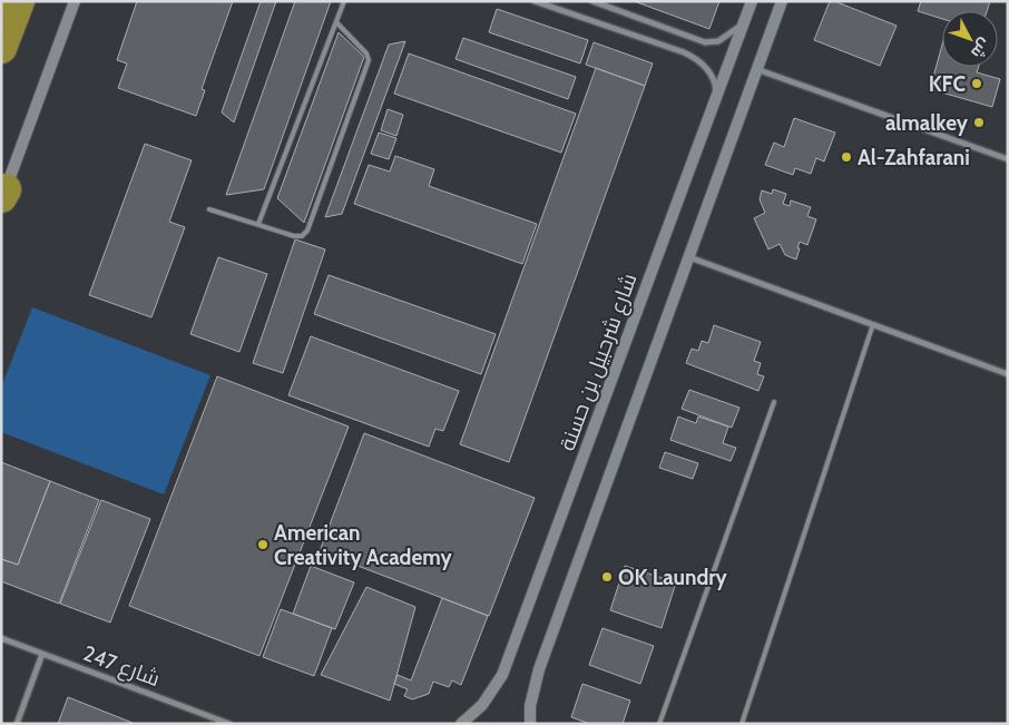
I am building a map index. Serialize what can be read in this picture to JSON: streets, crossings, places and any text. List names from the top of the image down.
{
  "streets": {
    "street": ["شارع شرحبيل بن حسنة", "شارع 247"]
  },
  "places": [
    "KFC",
    "almalkey",
    "Al-Zahfarani",
    "American Creativity Academy",
    "OK Laundry"
  ],
  "north": "bottom right"
}
